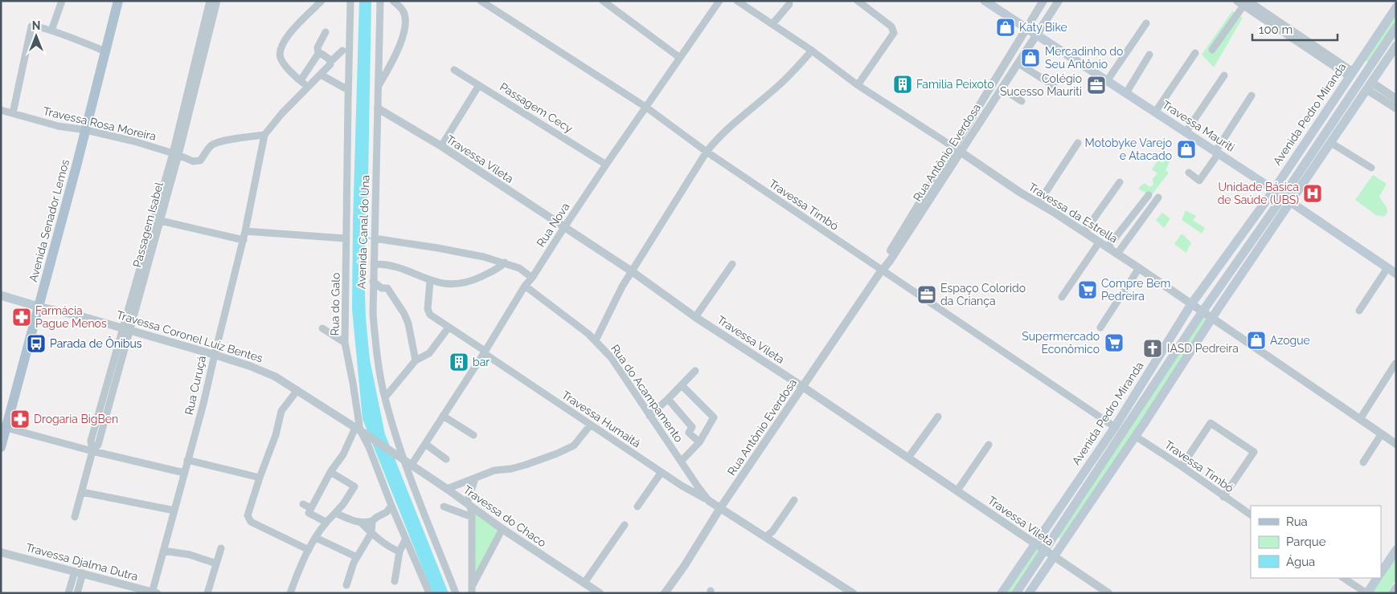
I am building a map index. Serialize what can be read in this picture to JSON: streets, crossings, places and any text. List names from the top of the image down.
{
  "streets": {
    "main road": [
      "Avenida Pedro Miranda",
      "Travessa Mauriti",
      "Avenida Senador Lemos",
      "Travessa Coronel Luíz Bentes"
    ],
    "street": [
      "Passagem Cecy",
      "Travessa Rosa Moreira",
      "Rua Antônio Everdosa",
      "Travessa Vileta",
      "Travessa Timbó",
      "Travessa da Estrella",
      "Passagem Isabel",
      "Rua Nova",
      "Avenida Canal do Una",
      "Rua do Galo",
      "Rua Curuçá",
      "Rua do Acampamento",
      "Travessa Humaitá",
      "Travessa do Chaco",
      "Travessa Djalma Dutra"
    ]
  },
  "crossings": [
    ["Passagem Cecy", "Rua Nova"],
    ["Avenida Pedro Miranda", "Travessa Mauriti"],
    ["Avenida Pedro Miranda", "Travessa Vileta"],
    ["Avenida Pedro Miranda", "Travessa Timbó"],
    ["Avenida Pedro Miranda", "Travessa da Estrella"],
    ["Travessa Rosa Moreira", "Avenida Senador Lemos"],
    ["Travessa Rosa Moreira", "Passagem Isabel"],
    ["Travessa Rosa Moreira", "Rua Curuçá"],
    ["Travessa Mauriti", "Rua Antônio Everdosa"],
    ["Rua Antônio Everdosa", "Travessa Vileta"],
    ["Rua Antônio Everdosa", "Travessa Timbó"],
    ["Rua Antônio Everdosa", "Travessa da Estrella"],
    ["Rua Antônio Everdosa", "Rua do Acampamento"],
    ["Travessa Vileta", "Rua Nova"],
    ["Travessa Vileta", "Avenida Canal do Una"],
    ["Travessa Timbó", "Rua Nova"],
    ["Avenida Senador Lemos", "Travessa Coronel Luíz Bentes"],
    ["Passagem Isabel", "Travessa Coronel Luíz Bentes"],
    ["Rua Nova", "Rua do Acampamento"],
    ["Rua Nova", "Travessa Humaitá"],
    ["Rua Nova", "Travessa do Chaco"],
    ["Avenida Canal do Una", "Travessa Coronel Luíz Bentes"],
    ["Avenida Canal do Una", "Travessa do Chaco"],
    ["Rua do Galo", "Travessa Coronel Luíz Bentes"],
    ["Travessa Coronel Luíz Bentes", "Rua Curuçá"],
    ["Travessa Coronel Luíz Bentes", "Travessa do Chaco"],
    ["Rua Curuçá", "Travessa Djalma Dutra"],
    ["Rua do Acampamento", "Travessa Humaitá"]
  ],
  "places": {
    "shop": [
      "Katy Bike",
      "Mercadinho do Seu Antônio",
      "Motobyke Varejo e Atacado",
      "Azogue"
    ],
    "building": ["Familia Peixoto", "bar"],
    "office": ["Colégio Sucesso Mauriti", "Espaço Colorido da Criança"],
    "hospital": ["Unidade Básica de Saúde (UBS)"],
    "supermarket": ["Compre Bem Pedreira", "Supermercado Econômico"],
    "pharmacy": ["Farmácia Pague Menos", "Drogaria BigBen"],
    "bus stop": ["Parada de Ônibus"],
    "church": ["IASD Pedreira"]
  },
  "legend": ["Rua", "Parque", "Água"],
  "scale_bar": "100 m",
  "north": "top"
}
